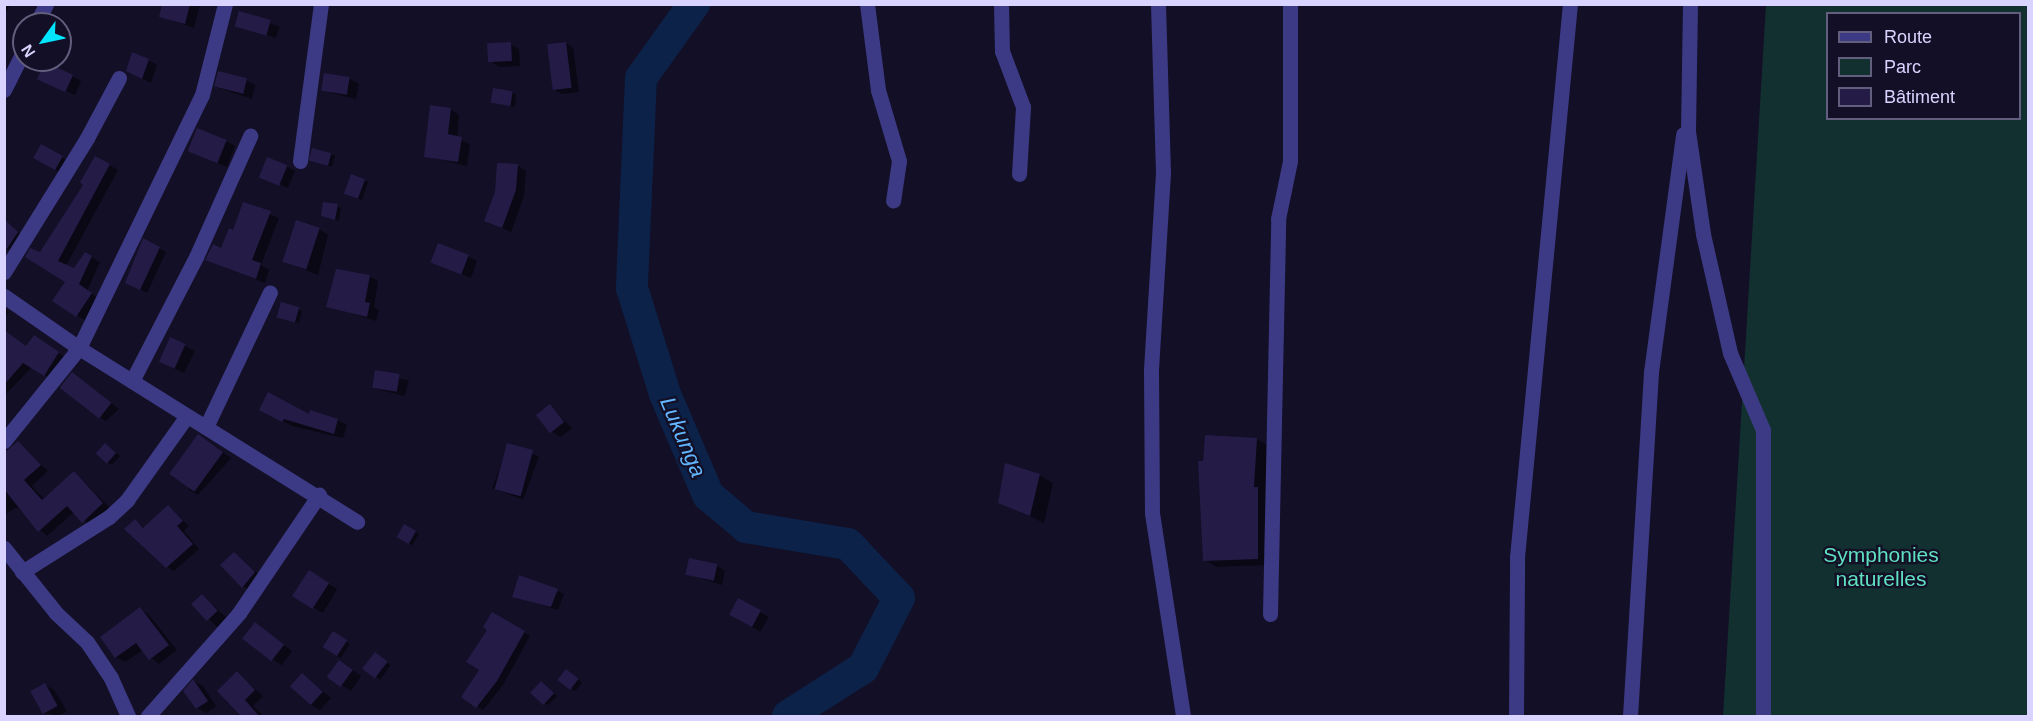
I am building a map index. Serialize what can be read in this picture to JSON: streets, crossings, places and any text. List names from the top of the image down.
{
  "water": ["Lukunga"],
  "parks": ["Symphonies naturelles"],
  "legend": ["Route", "Parc", "Bâtiment"],
  "north": "bottom left"
}
